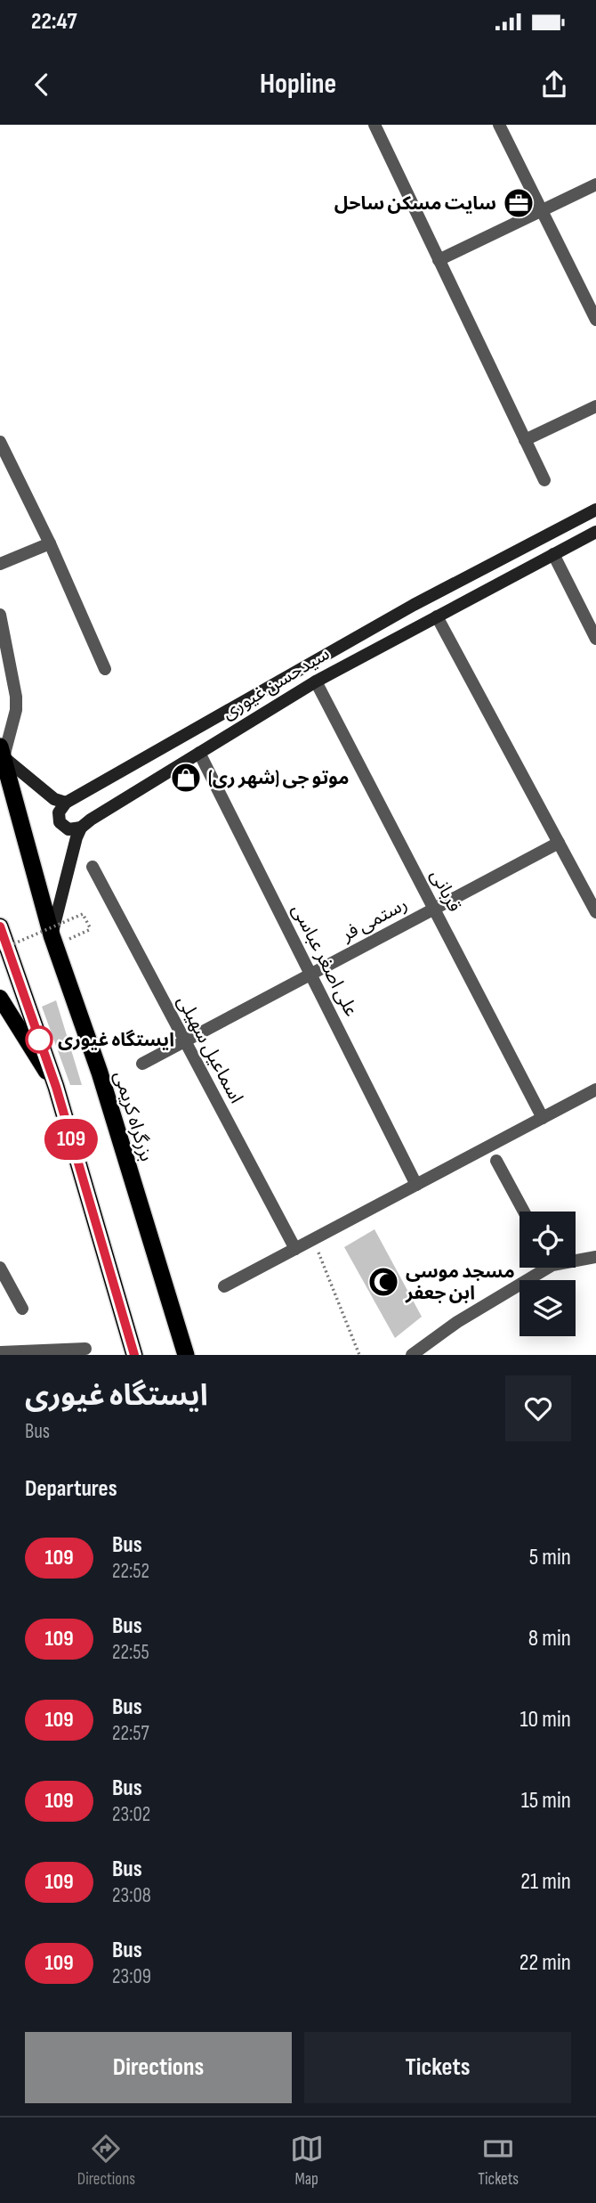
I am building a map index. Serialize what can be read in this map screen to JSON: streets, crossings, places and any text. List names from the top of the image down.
{
  "streets": {
    "highway": ["بزرگراه کریمی"],
    "main road": ["سیدحسن غیوری"],
    "street": [
      "قربانی",
      "رستمی فر",
      "علی اصغر عباسی",
      "اسماعیل سهیلی"
    ]
  },
  "crossings": [
    ["سیدحسن غیوری", "قربانی"],
    ["سیدحسن غیوری", "علی اصغر عباسی"],
    ["قربانی", "رستمی فر"],
    ["رستمی فر", "علی اصغر عباسی"],
    ["رستمی فر", "اسماعیل سهیلی"]
  ],
  "places": {
    "office": ["سایت مسکن ساحل"],
    "shop": ["موتو جی (شهر ری)"],
    "other": ["ایستگاه غیوری"],
    "mosque": ["مسجد موسی ابن جعفر"]
  },
  "lines": ["bus line 109"],
  "page": {
    "status": "22:47",
    "header": "Hopline",
    "on_map": "109",
    "heading": [
      ["ایستگاه غیوری", "Bus"],
      "Departures"
    ],
    "list": [
      {
        "mark": "109",
        "name": "Bus",
        "note": "22:52",
        "value": "5 min"
      },
      {
        "mark": "109",
        "name": "Bus",
        "note": "22:55",
        "value": "8 min"
      },
      {
        "mark": "109",
        "name": "Bus",
        "note": "22:57",
        "value": "10 min"
      },
      {
        "mark": "109",
        "name": "Bus",
        "note": "23:02",
        "value": "15 min"
      },
      {
        "mark": "109",
        "name": "Bus",
        "note": "23:08",
        "value": "21 min"
      },
      {
        "mark": "109",
        "name": "Bus",
        "note": "23:09",
        "value": "22 min"
      }
    ],
    "buttons": ["Directions", "Tickets"],
    "tabs": ["Directions", "Map", "Tickets"]
  }
}
